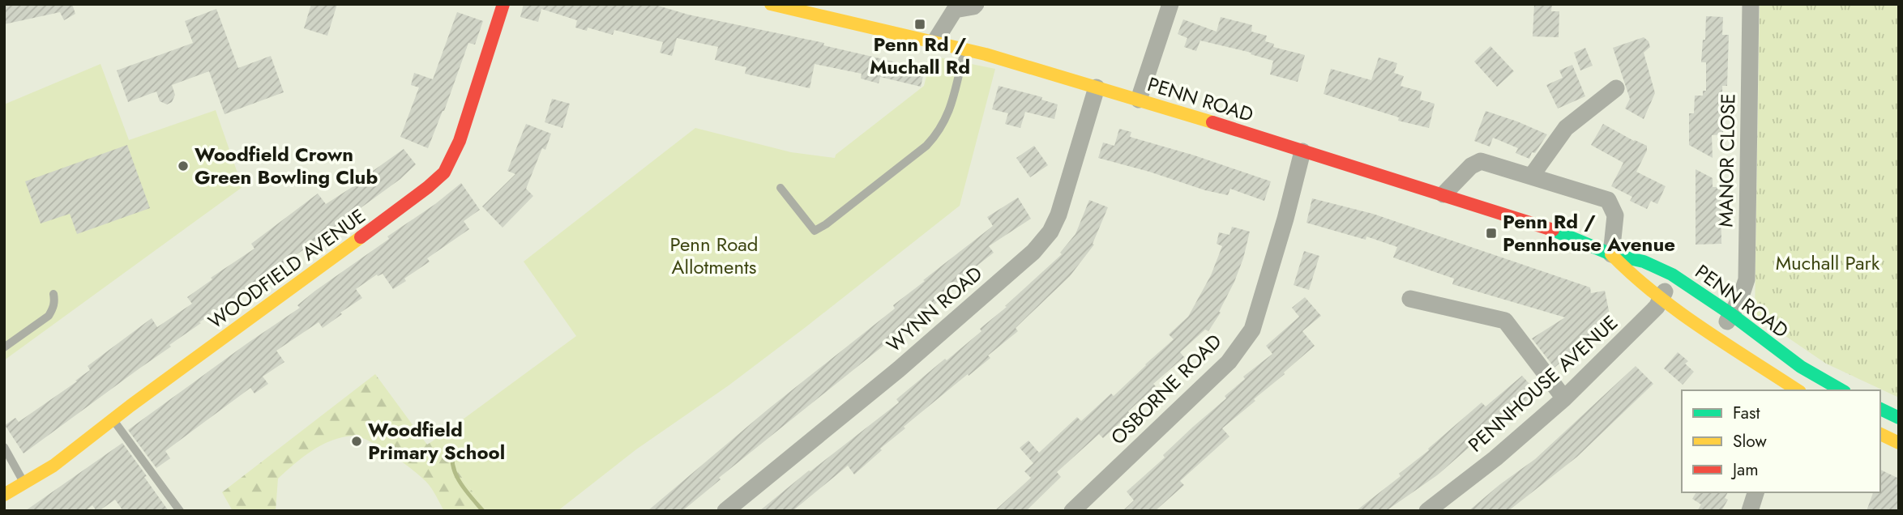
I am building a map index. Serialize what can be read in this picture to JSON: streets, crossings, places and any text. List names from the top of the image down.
{
  "streets": {
    "main road": ["PENN ROAD", "WOODFIELD AVENUE"],
    "street": [
      "MANOR CLOSE",
      "WYNN ROAD",
      "PENNHOUSE AVENUE",
      "OSBORNE ROAD"
    ]
  },
  "crossings": [
    ["PENN ROAD", "MANOR CLOSE"],
    ["PENN ROAD", "WYNN ROAD"],
    ["PENN ROAD", "PENNHOUSE AVENUE"],
    ["PENN ROAD", "OSBORNE ROAD"]
  ],
  "parks": ["Penn Road Allotments", "Muchall Park"],
  "places": {
    "transit": ["Penn Rd / Muchall Rd", "Penn Rd / Pennhouse Avenue"],
    "other": ["Woodfield Crown Green Bowling Club", "Woodfield Primary School"]
  },
  "legend": ["Fast", "Slow", "Jam"]
}
